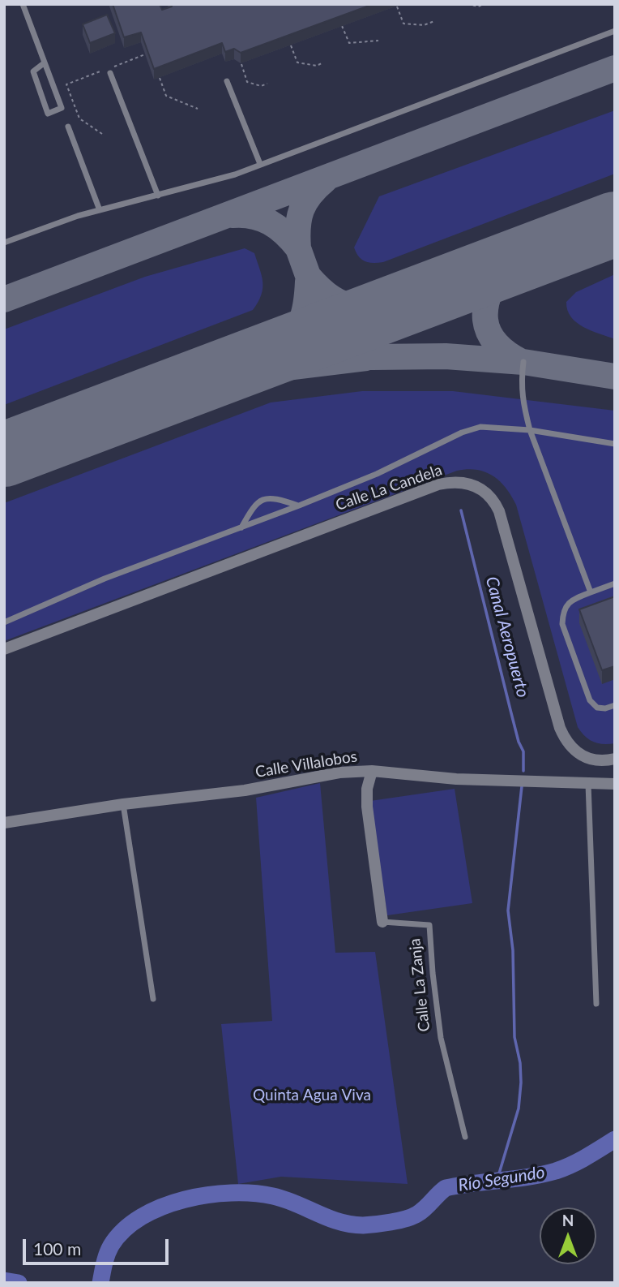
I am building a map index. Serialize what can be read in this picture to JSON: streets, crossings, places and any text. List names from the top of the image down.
{
  "streets": {
    "street": ["Calle La Candela", "Calle Villalobos", "Calle La Zanja"]
  },
  "crossings": [
    ["Calle Villalobos", "Calle La Zanja"]
  ],
  "water": ["Canal Aeropuerto", "Río Segundo"],
  "parks": ["Quinta Agua Viva"],
  "scale_bar": "100 m",
  "north": "top"
}
